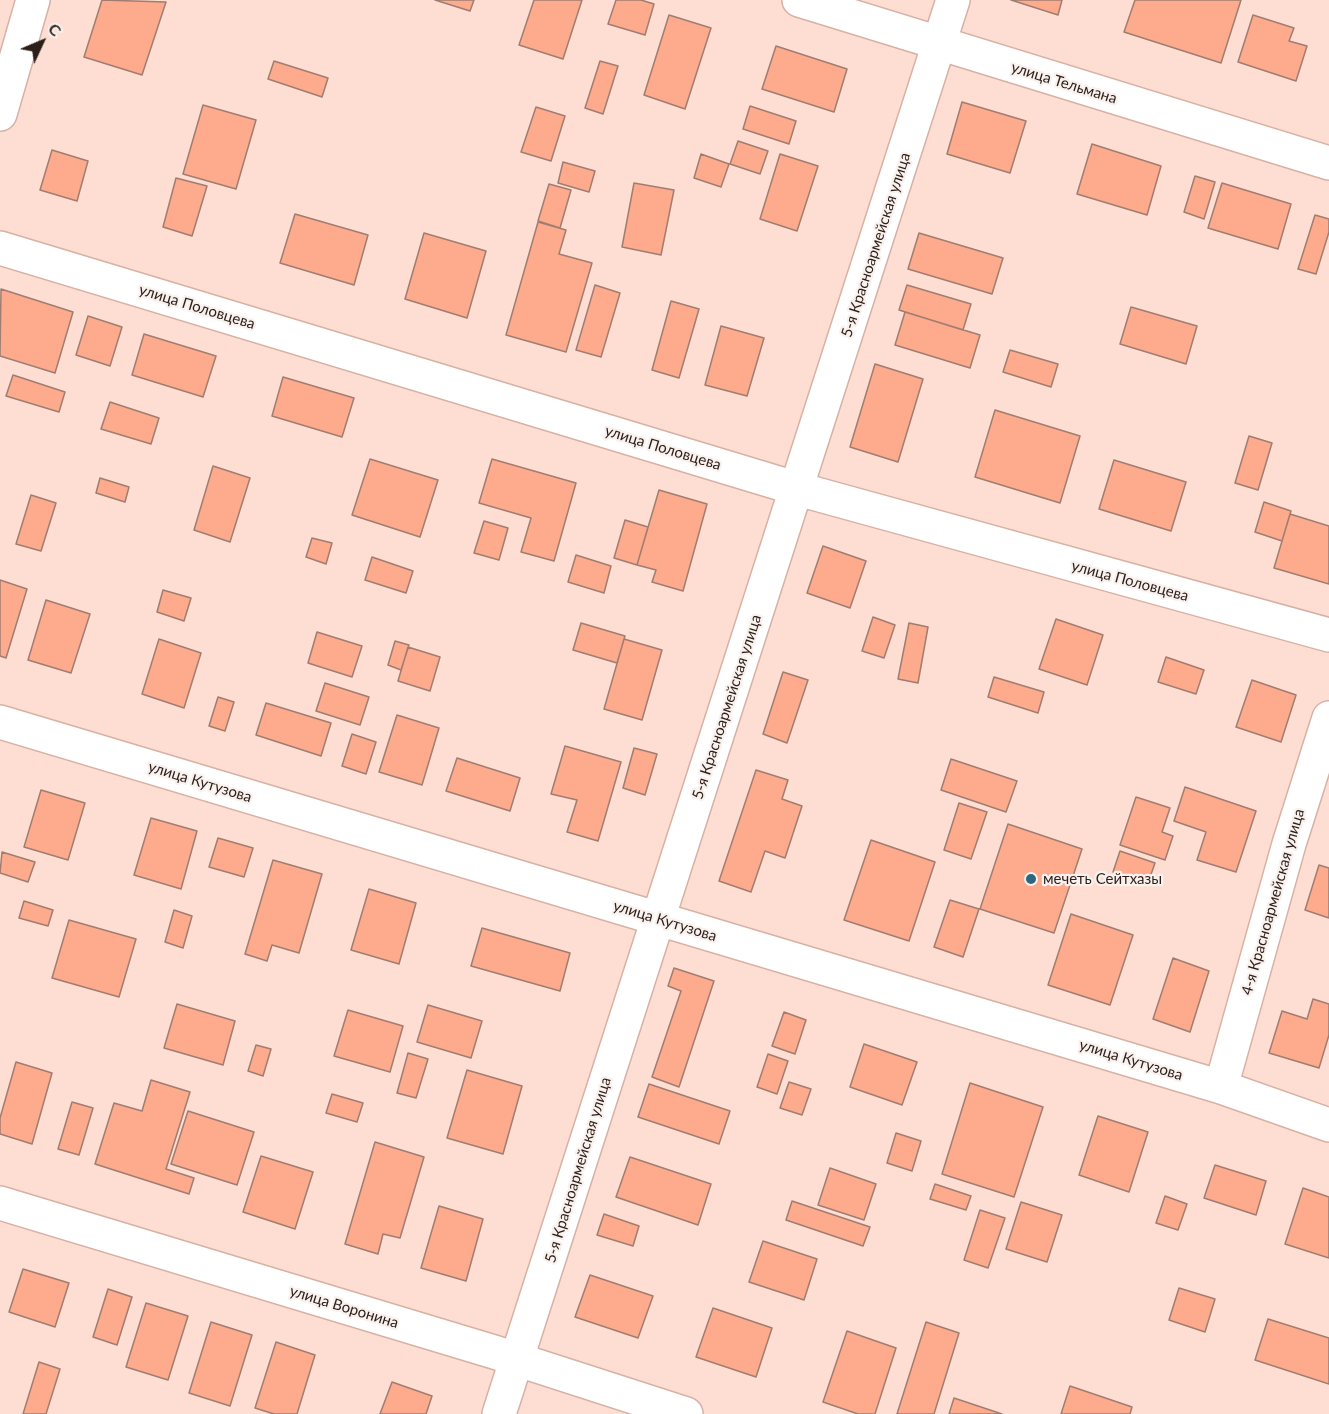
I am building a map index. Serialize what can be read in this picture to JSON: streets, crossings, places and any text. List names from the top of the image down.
{
  "streets": {
    "street": [
      "улица Тельмана",
      "5-я Красноармейская улица",
      "улица Половцева",
      "улица Кутузова",
      "4-я Красноармейская улица",
      "улица Воронина"
    ]
  },
  "crossings": [
    ["улица Тельмана", "5-я Красноармейская улица"],
    ["5-я Красноармейская улица", "улица Половцева"],
    ["5-я Красноармейская улица", "улица Кутузова"],
    ["5-я Красноармейская улица", "улица Воронина"],
    ["улица Кутузова", "4-я Красноармейская улица"]
  ],
  "places": ["мечеть Сейтхазы"],
  "north": "top right"
}
